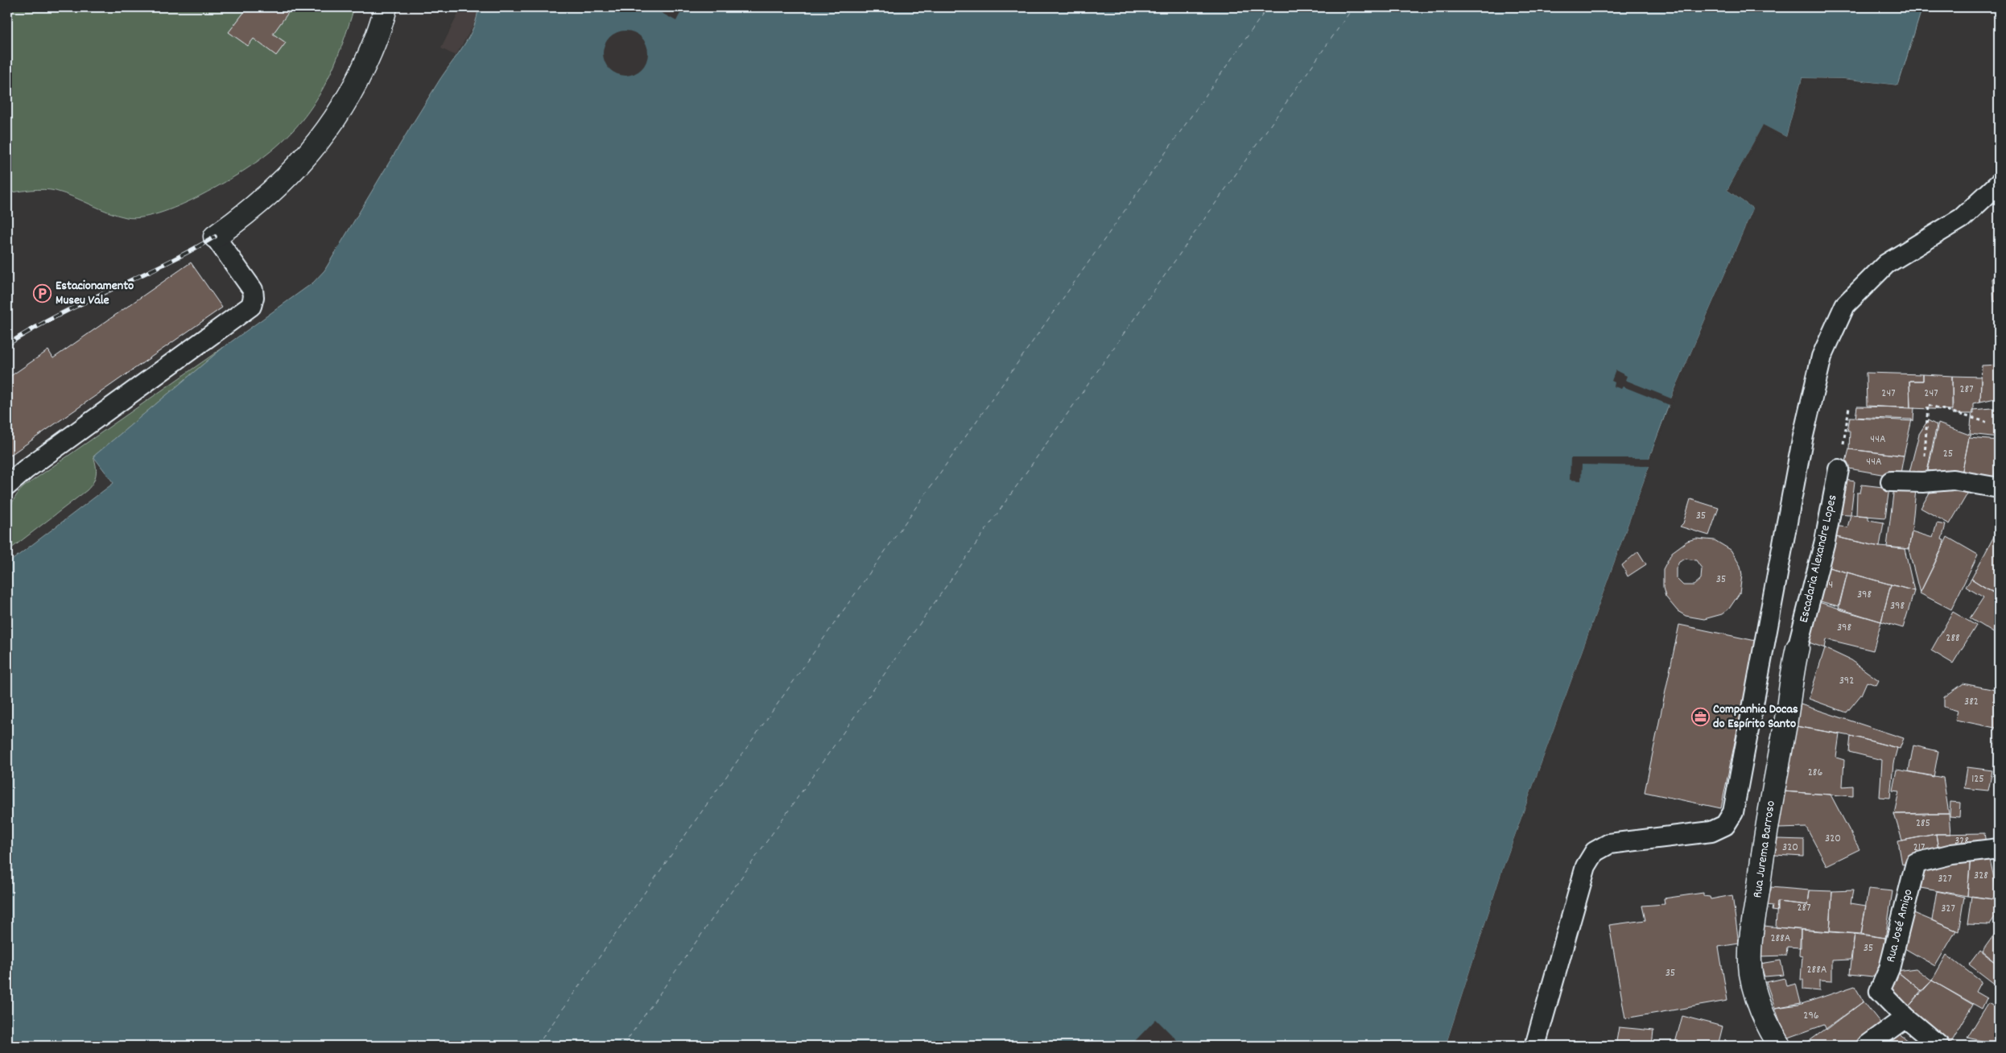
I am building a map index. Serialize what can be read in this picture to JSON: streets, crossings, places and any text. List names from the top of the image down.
{
  "streets": {
    "street": ["Rua Jurema Barroso"],
    "lane": ["Escadaria Alexandre Lopes", "Rua José Amigo"]
  },
  "crossings": [
    ["Escadaria Alexandre Lopes", "Rua Jurema Barroso"]
  ],
  "places": {
    "parking": ["Estacionamento Museu Vale"],
    "office": ["Companhia Docas do Espírito Santo"]
  },
  "house_numbers": [
    "287",
    "247",
    "247",
    "44A",
    "25",
    "44A",
    "35",
    "35",
    "14",
    "398",
    "398",
    "398",
    "288",
    "392",
    "382",
    "286",
    "125",
    "285",
    "320",
    "328",
    "320",
    "217",
    "328",
    "327",
    "287",
    "327",
    "288A",
    "35",
    "288A",
    "35",
    "296"
  ]
}
